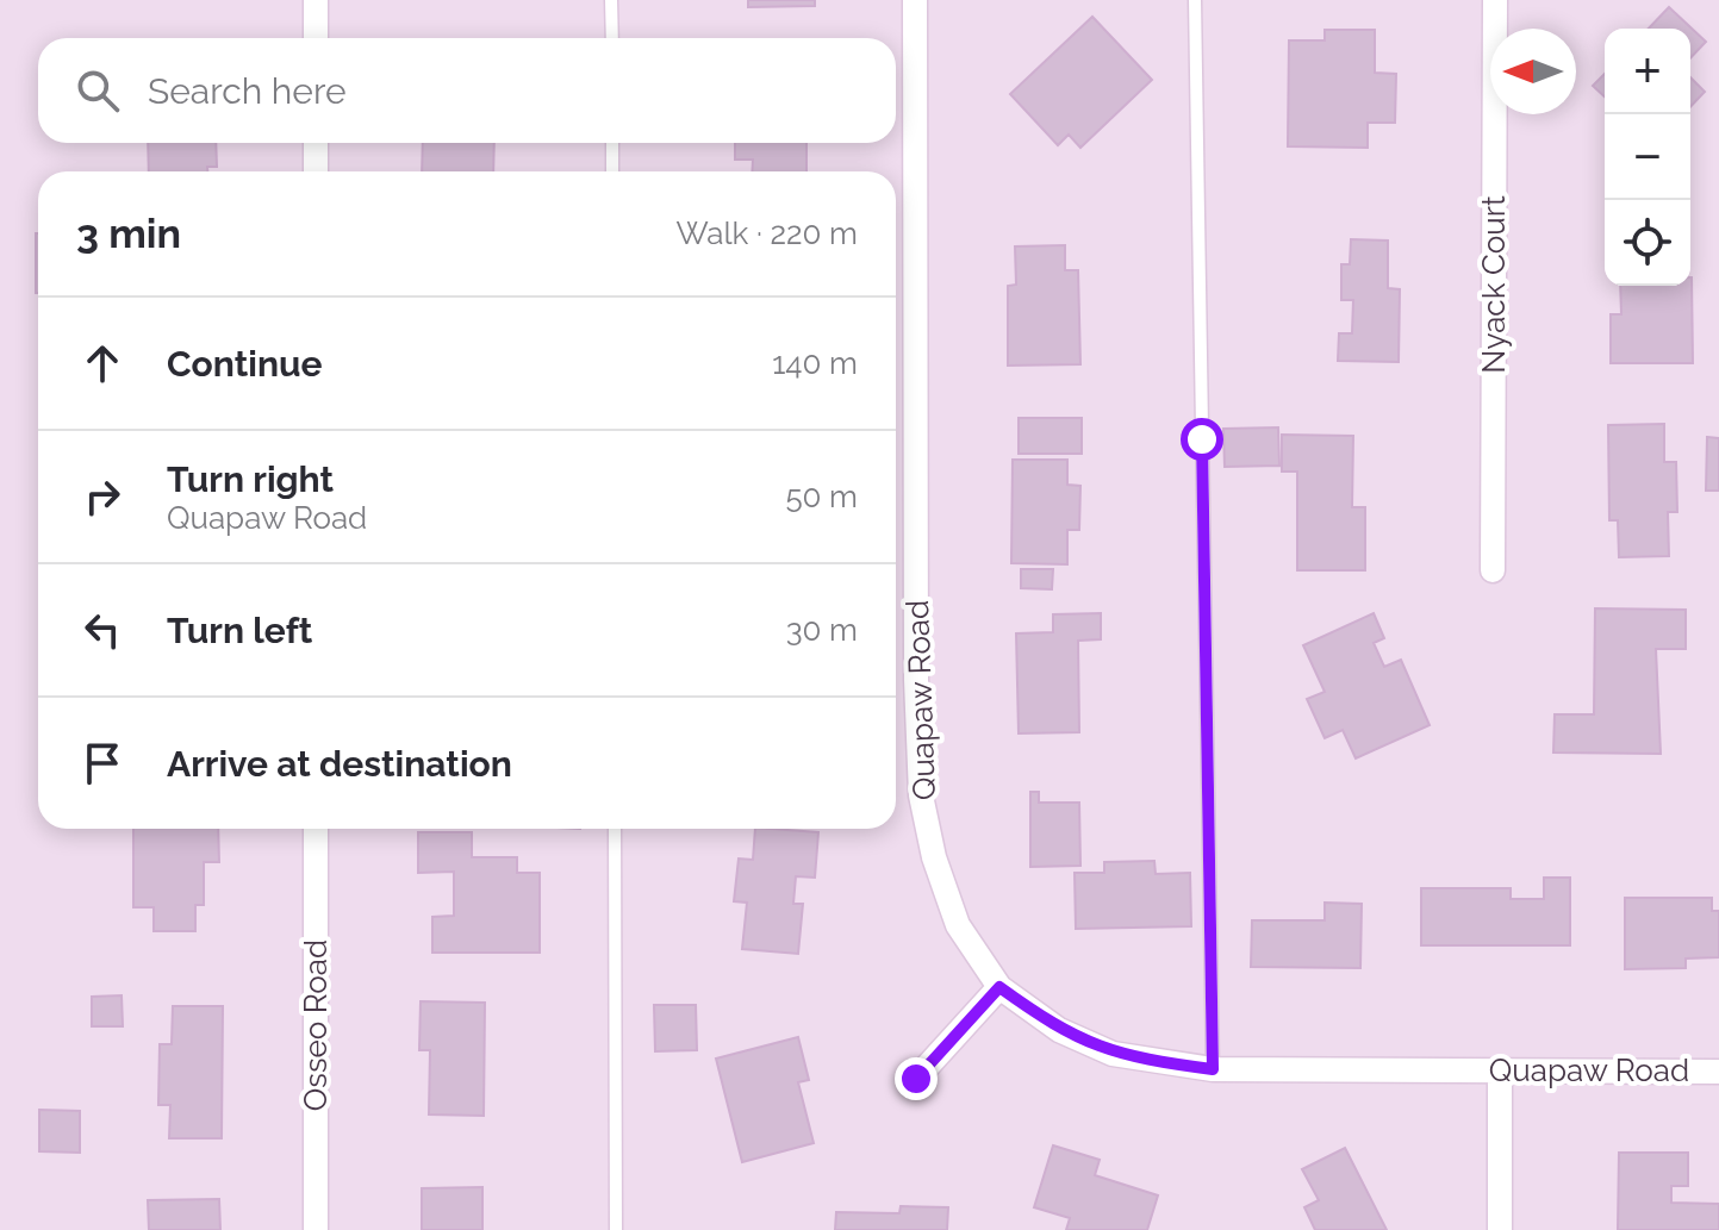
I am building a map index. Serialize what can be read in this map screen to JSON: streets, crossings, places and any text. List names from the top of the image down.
{
  "streets": {
    "street": ["Nyack Court", "Quapaw Road", "Osseo Road"]
  },
  "north": "left",
  "page": {
    "map_buttons": ["+", "−"],
    "search": "Search here",
    "heading": ["3 min", "Walk · 220 m"],
    "list": [
      ["Continue", "140 m"],
      ["Turn right", "Quapaw Road", "50 m"],
      ["Turn left", "30 m"],
      "Arrive at destination"
    ]
  }
}
